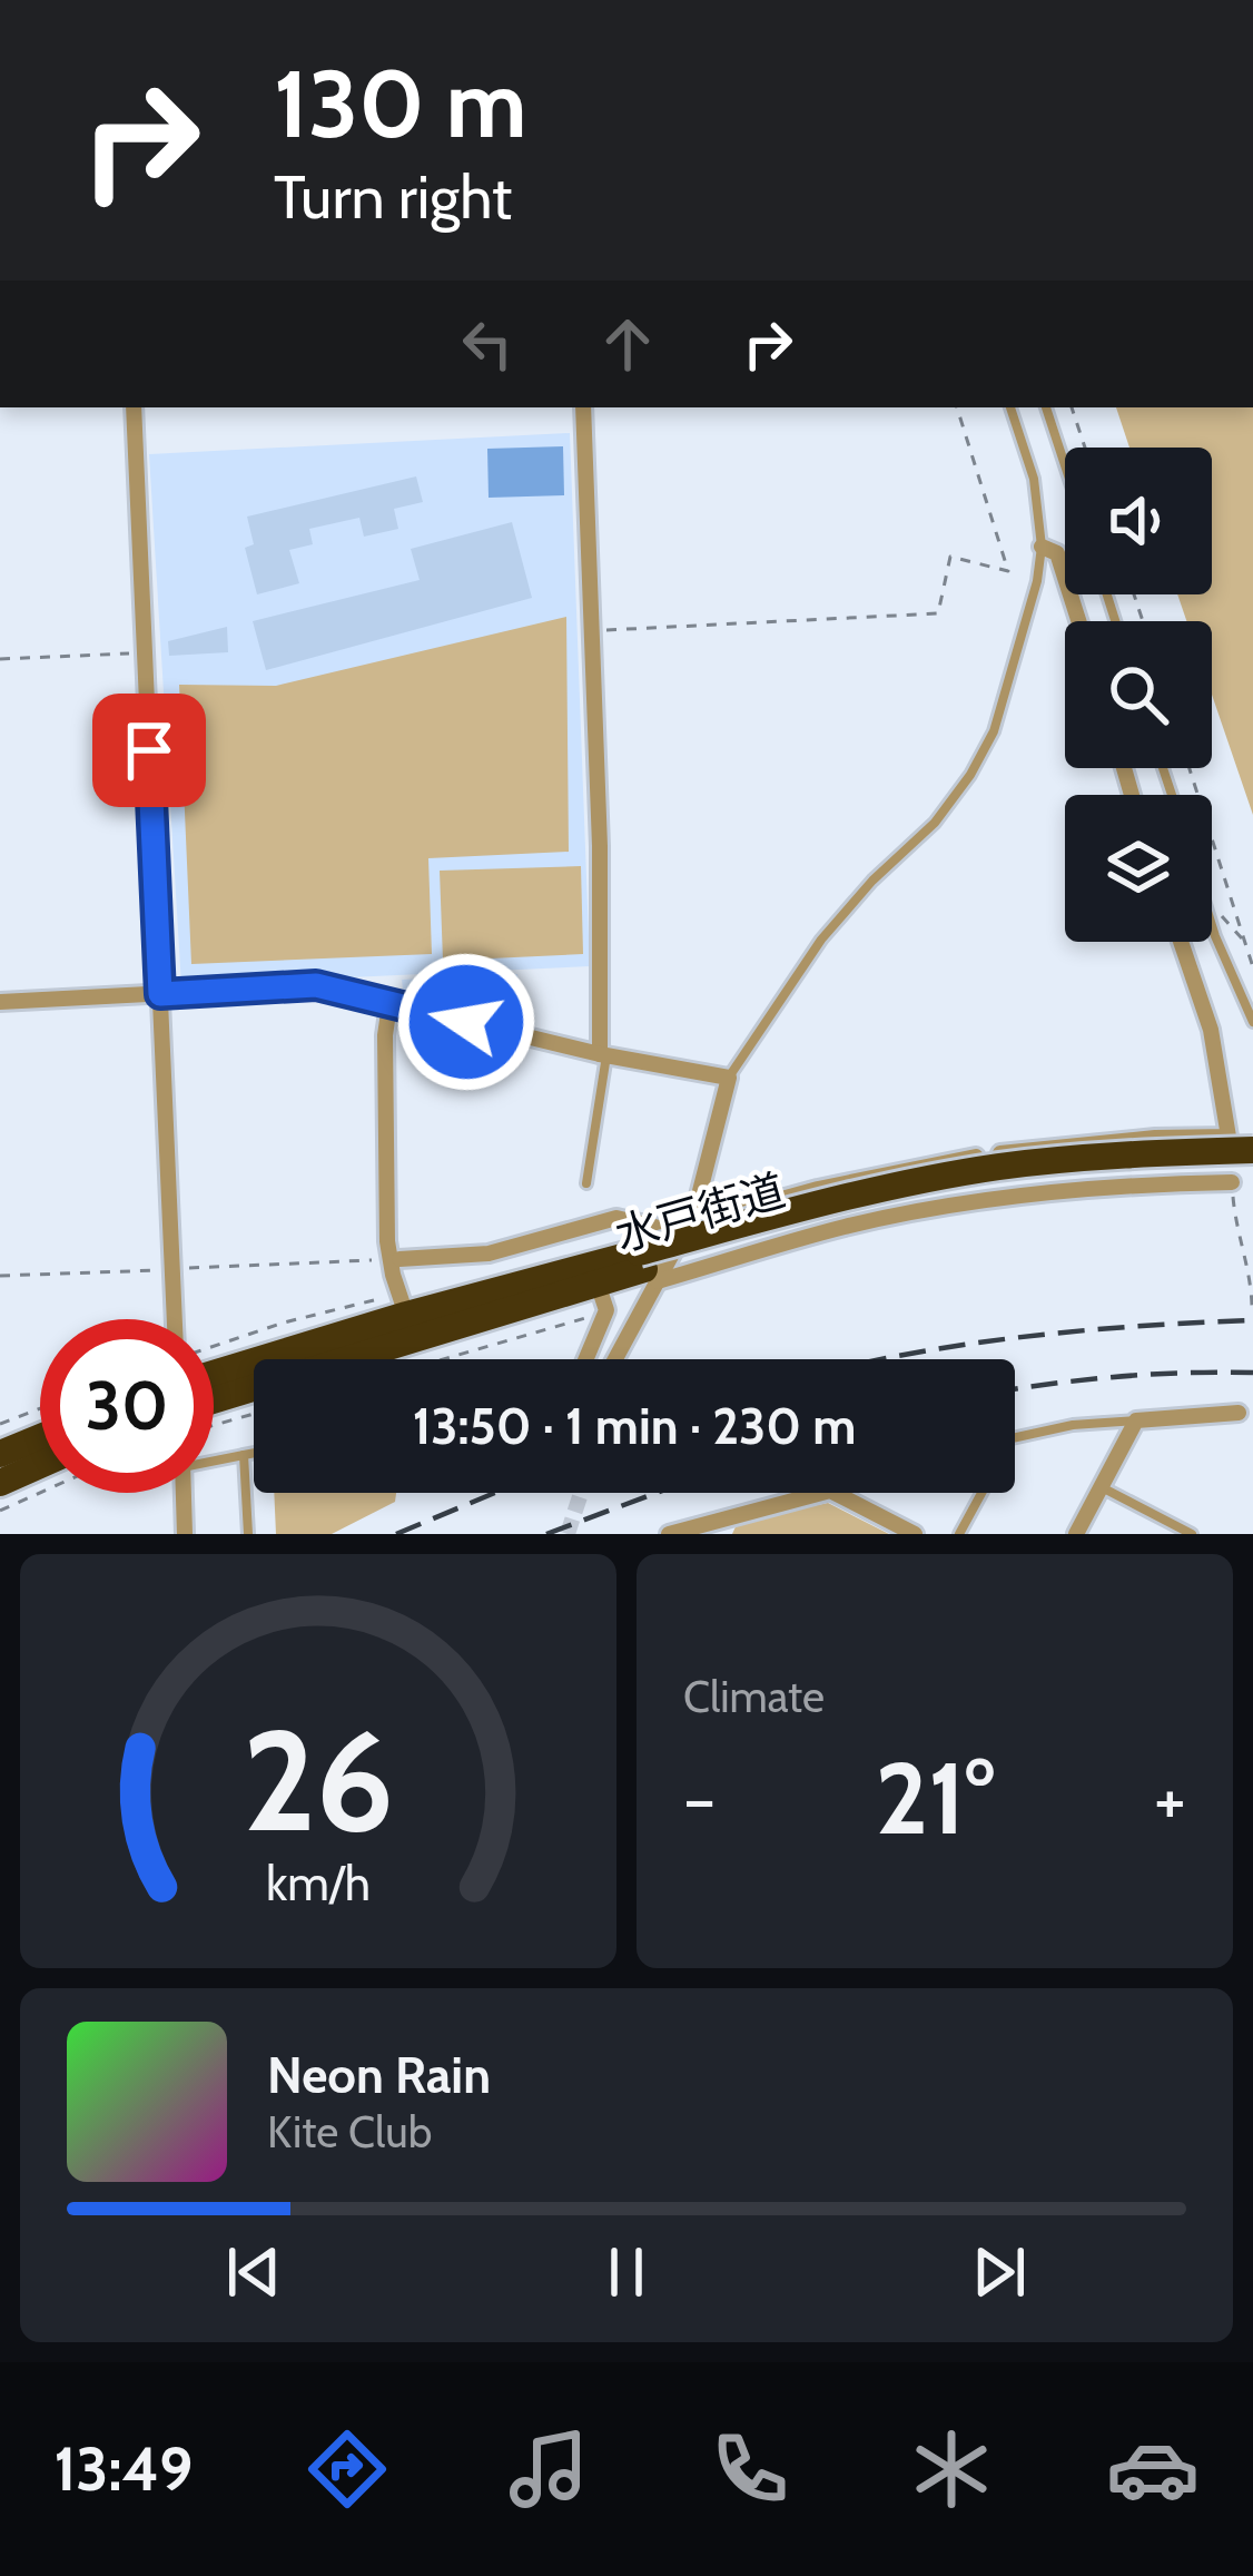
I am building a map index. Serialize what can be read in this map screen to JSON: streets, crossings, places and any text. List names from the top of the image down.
{
  "streets": {
    "highway": ["水戸街道"]
  },
  "page": {
    "turn": ["130 m", "Turn right"],
    "limit": "30",
    "trip": "13:50 · 1 min · 230 m",
    "tile": "Climate",
    "heat": ["−", "21°", "+"],
    "song": ["Neon Rain", "Kite Club"],
    "tabs": "13:49",
    "gauge": ["26", "km/h"]
  }
}
